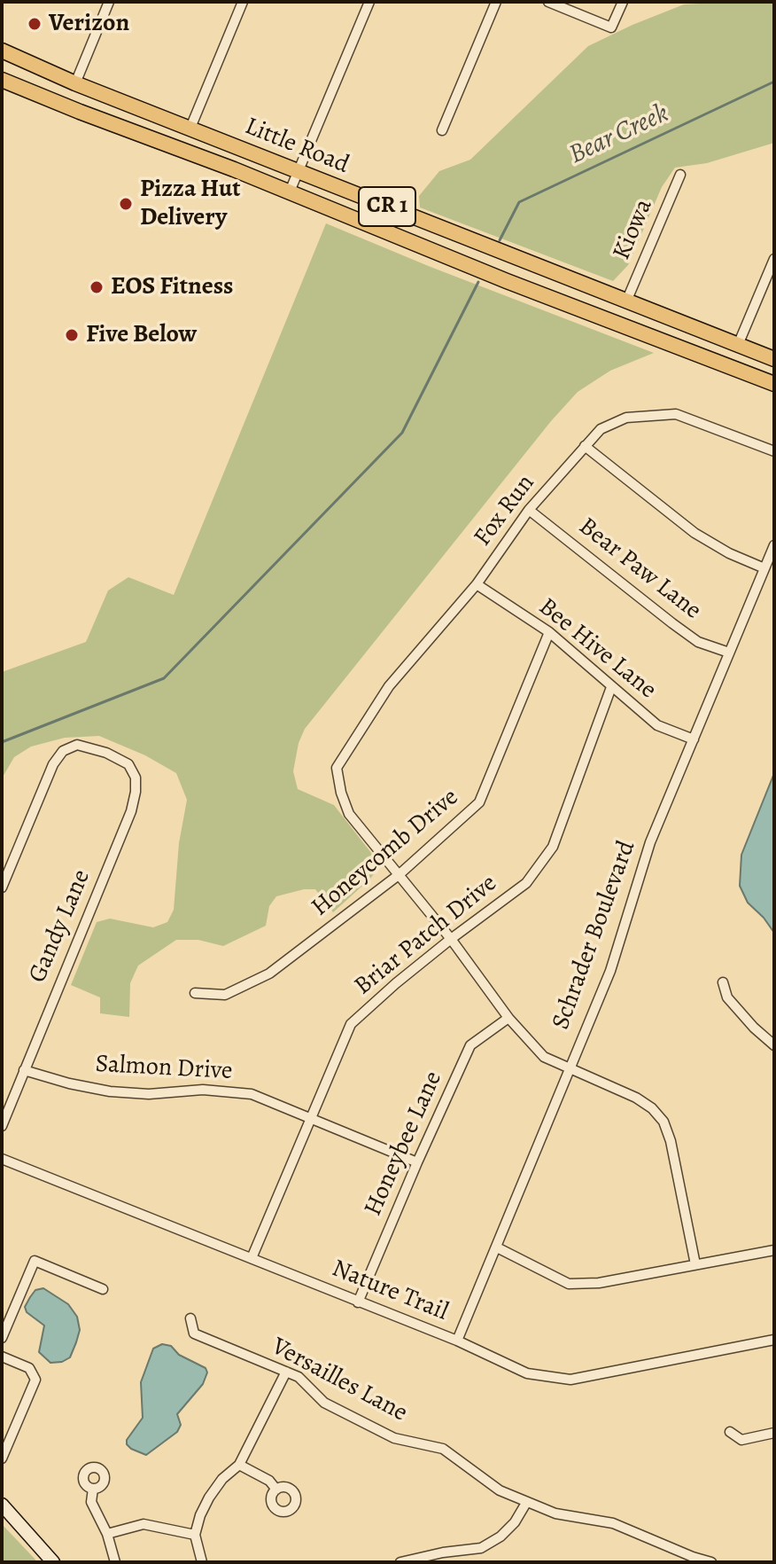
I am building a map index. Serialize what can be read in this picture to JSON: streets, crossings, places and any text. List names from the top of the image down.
{
  "streets": {
    "main road": ["Little Road", "CR 1"],
    "street": [
      "Kiowa",
      "Fox Run",
      "Bear Paw Lane",
      "Bee Hive Lane",
      "Honeycomb Drive",
      "Gandy Lane",
      "Briar Patch Drive",
      "Schrader Boulevard",
      "Salmon Drive",
      "Honeybee Lane",
      "Nature Trail",
      "Versailles Lane"
    ]
  },
  "crossings": [
    ["Little Road", "Kiowa"],
    ["Fox Run", "Bear Paw Lane"],
    ["Fox Run", "Bee Hive Lane"],
    ["Fox Run", "Honeycomb Drive"],
    ["Bear Paw Lane", "Schrader Boulevard"],
    ["Bee Hive Lane", "Honeycomb Drive"],
    ["Bee Hive Lane", "Briar Patch Drive"],
    ["Bee Hive Lane", "Schrader Boulevard"],
    ["Gandy Lane", "Salmon Drive"],
    ["Briar Patch Drive", "Salmon Drive"],
    ["Briar Patch Drive", "Nature Trail"],
    ["Schrader Boulevard", "Nature Trail"],
    ["Salmon Drive", "Honeybee Lane"],
    ["Honeybee Lane", "Nature Trail"]
  ],
  "water": ["Bear Creek"],
  "places": [
    "Verizon",
    "Pizza Hut Delivery",
    "EOS Fitness",
    "Five Below"
  ]
}
